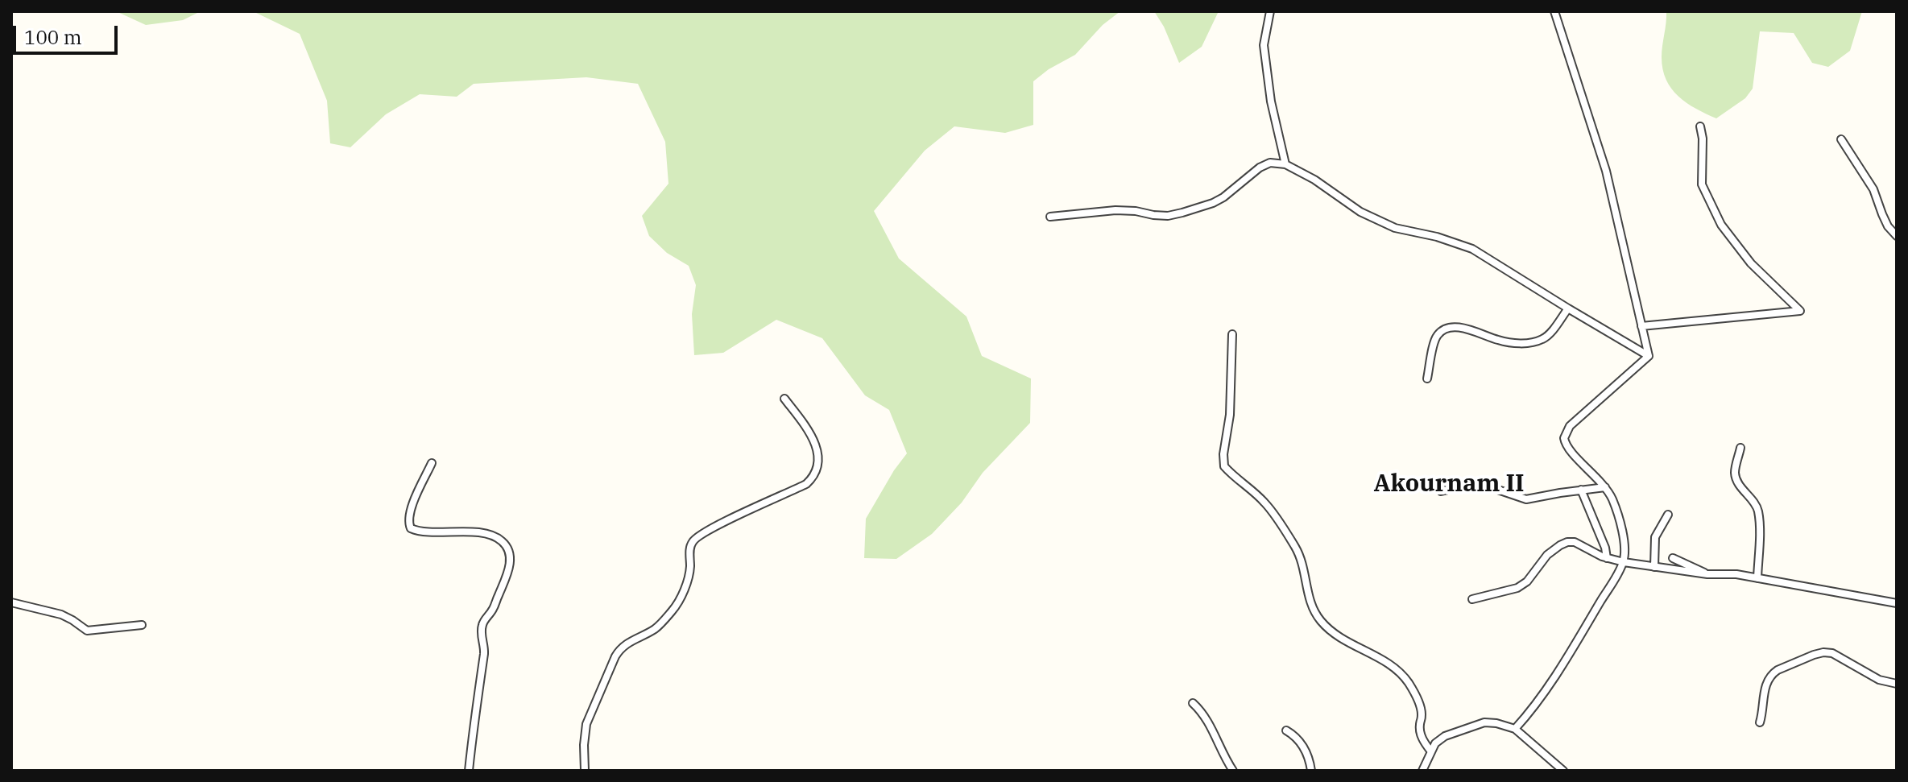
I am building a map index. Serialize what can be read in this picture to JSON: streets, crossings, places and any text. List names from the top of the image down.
{
  "districts": ["Akournam II"],
  "scale_bar": "100 m"
}
